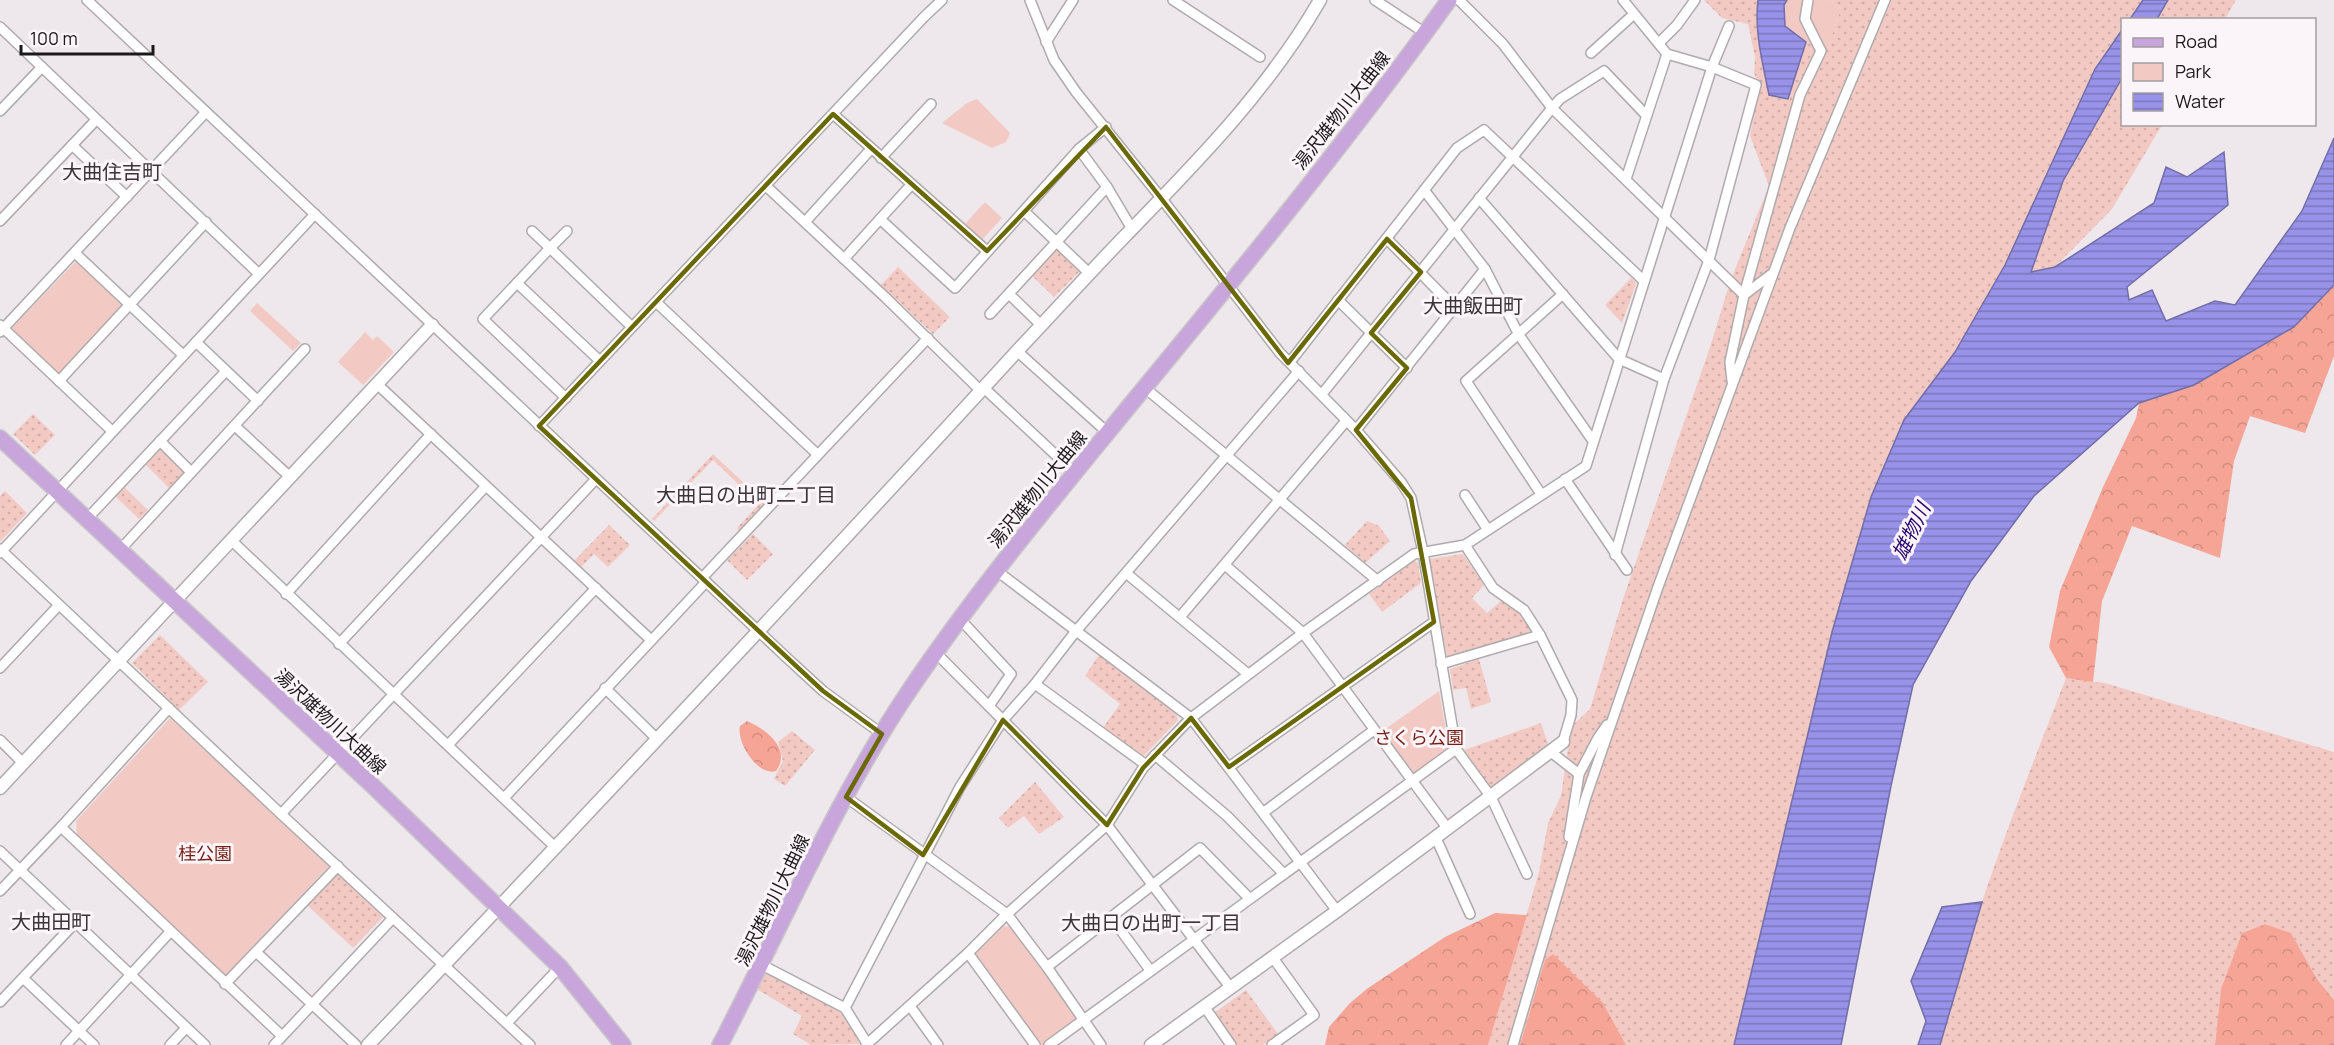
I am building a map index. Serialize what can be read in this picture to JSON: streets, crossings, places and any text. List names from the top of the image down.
{
  "streets": {
    "main road": ["湯沢雄物川大曲線"]
  },
  "districts": [
    "大曲住吉町",
    "大曲飯田町",
    "大曲日の出町二丁目",
    "大曲田町",
    "大曲日の出町一丁目"
  ],
  "water": ["雄物川"],
  "parks": ["さくら公園", "桂公園"],
  "legend": ["Road", "Park", "Water"],
  "scale_bar": "100 m"
}
